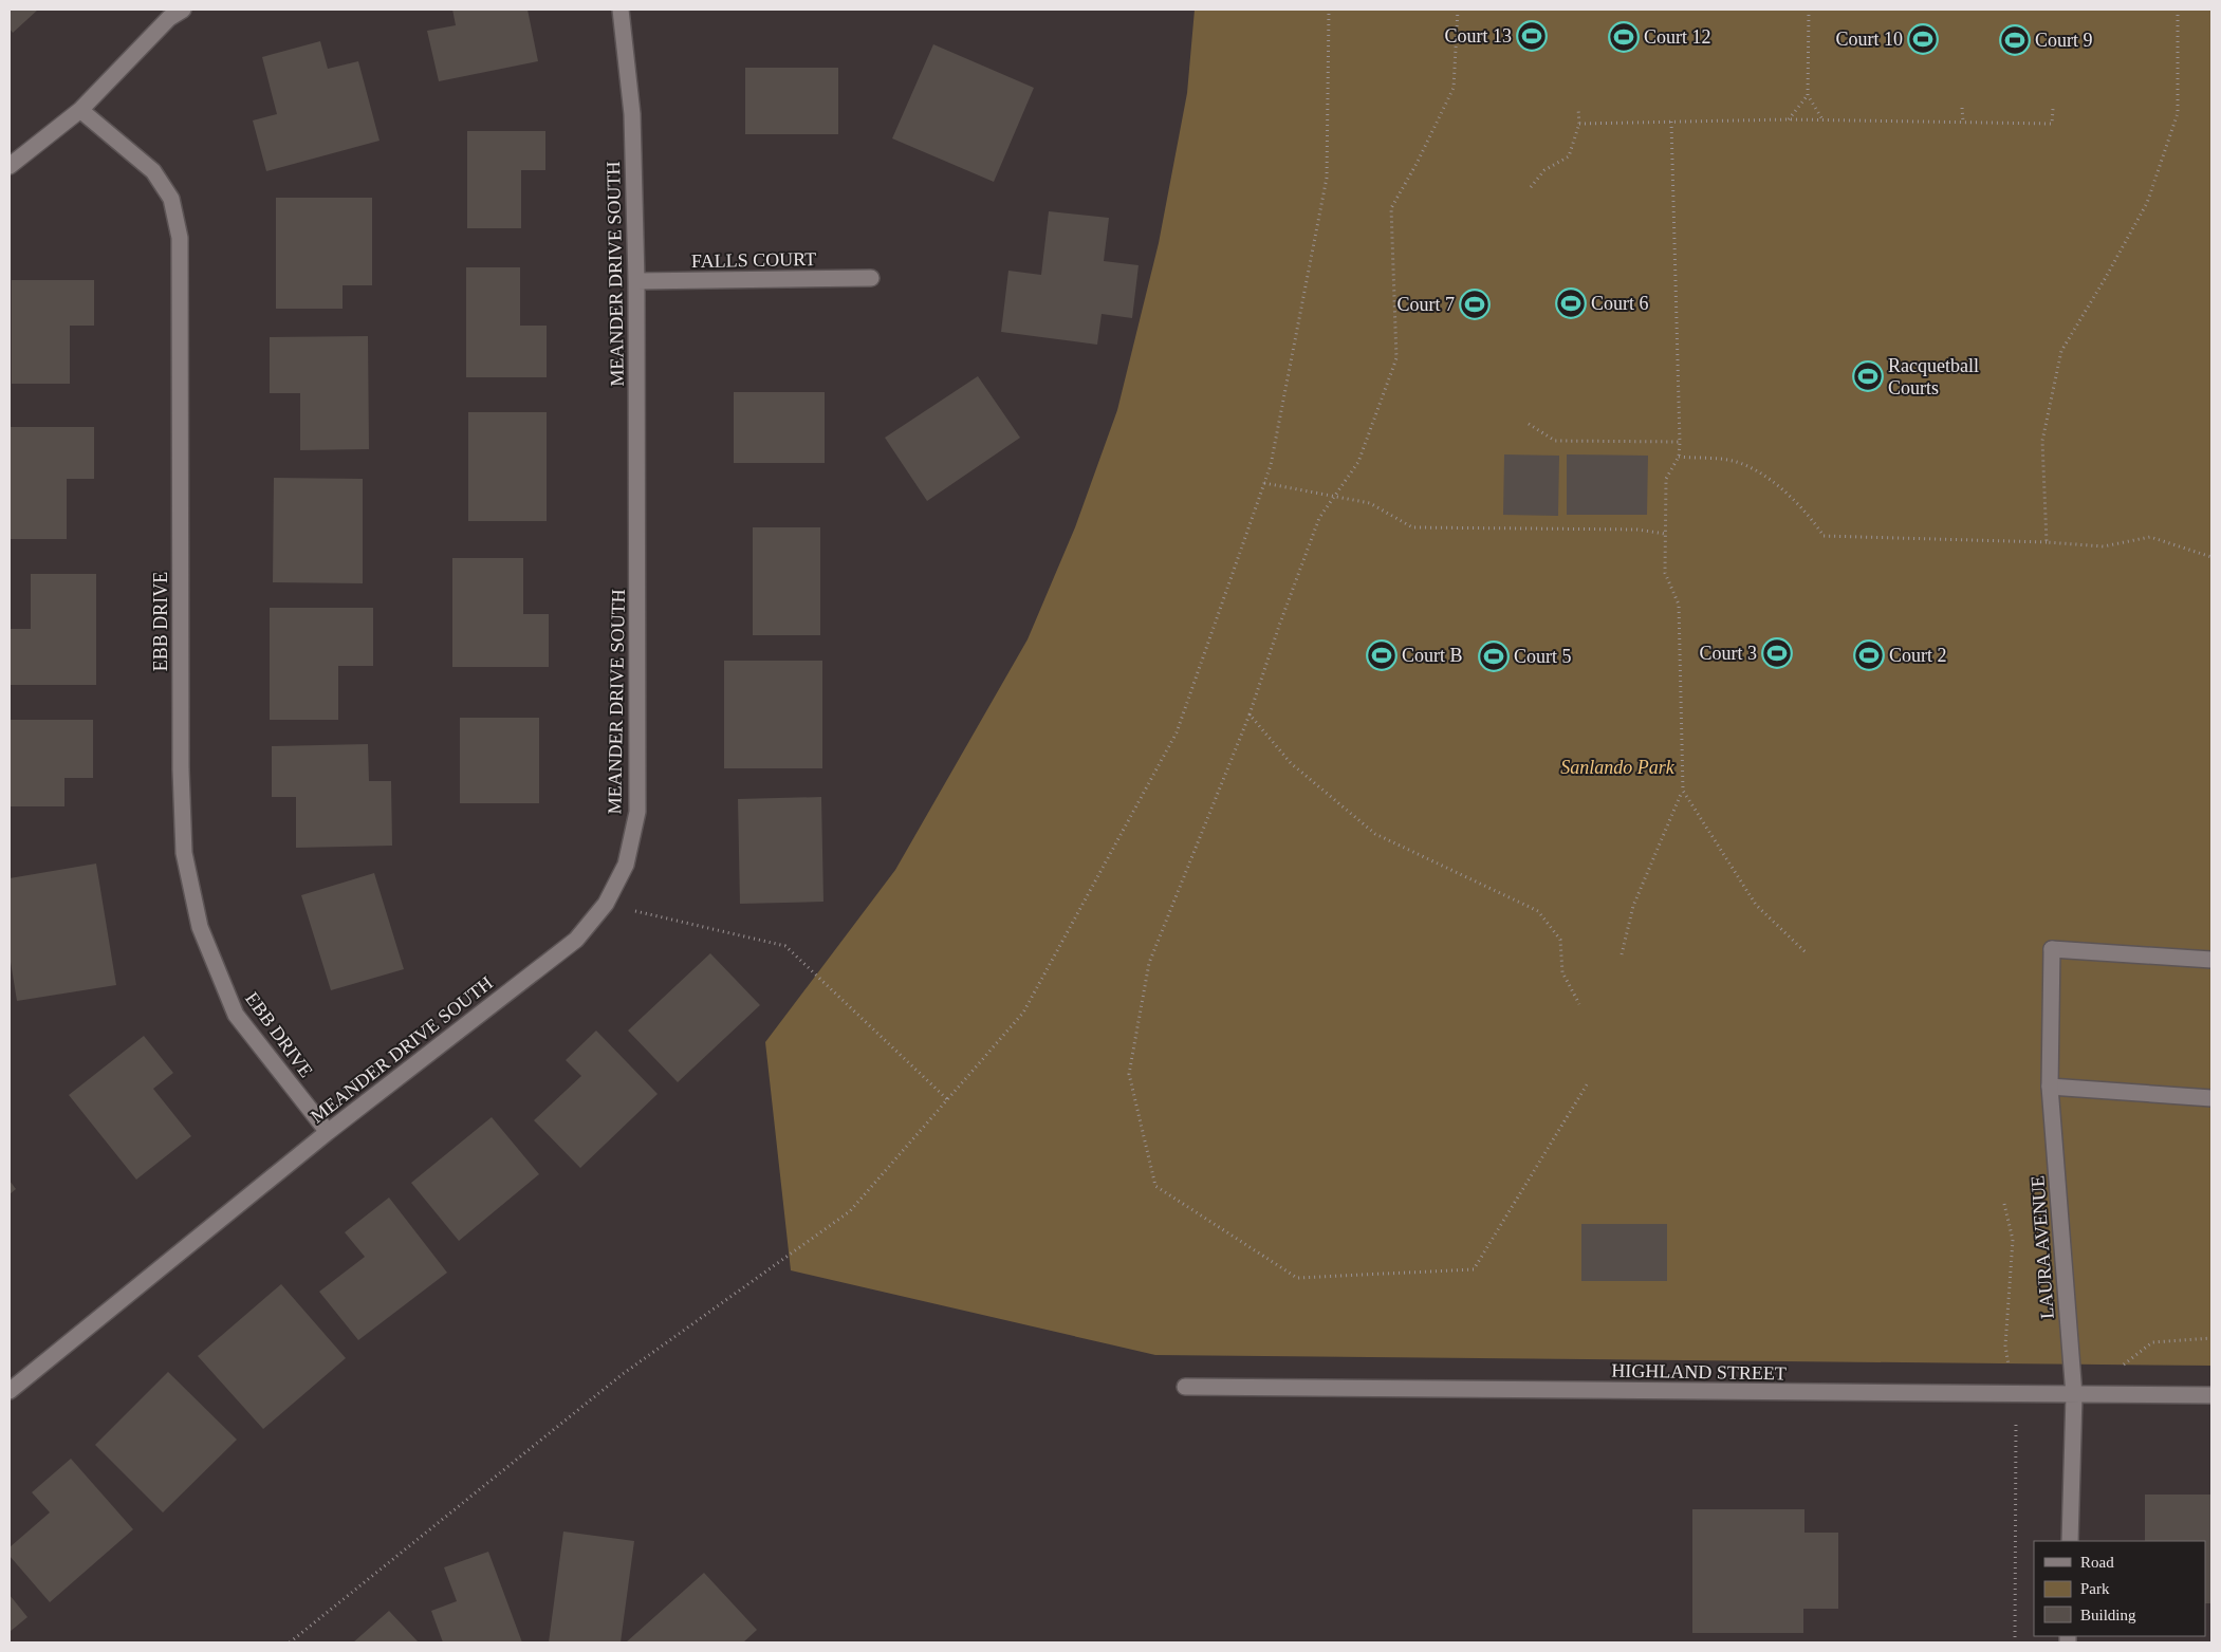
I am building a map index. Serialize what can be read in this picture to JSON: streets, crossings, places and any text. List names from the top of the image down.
{
  "streets": {
    "street": [
      "FALLS COURT",
      "MEANDER DRIVE SOUTH",
      "EBB DRIVE",
      "LAURA AVENUE",
      "HIGHLAND STREET"
    ]
  },
  "crossings": [
    ["FALLS COURT", "MEANDER DRIVE SOUTH"],
    ["MEANDER DRIVE SOUTH", "EBB DRIVE"],
    ["LAURA AVENUE", "HIGHLAND STREET"]
  ],
  "parks": ["Sanlando Park"],
  "places": {
    "sports": [
      "Court 13",
      "Court 12",
      "Court 10",
      "Court 9",
      "Court 6",
      "Court 7",
      "Racquetball Courts",
      "Court 3",
      "Court B",
      "Court 2",
      "Court 5"
    ]
  },
  "legend": ["Road", "Park", "Building"]
}
